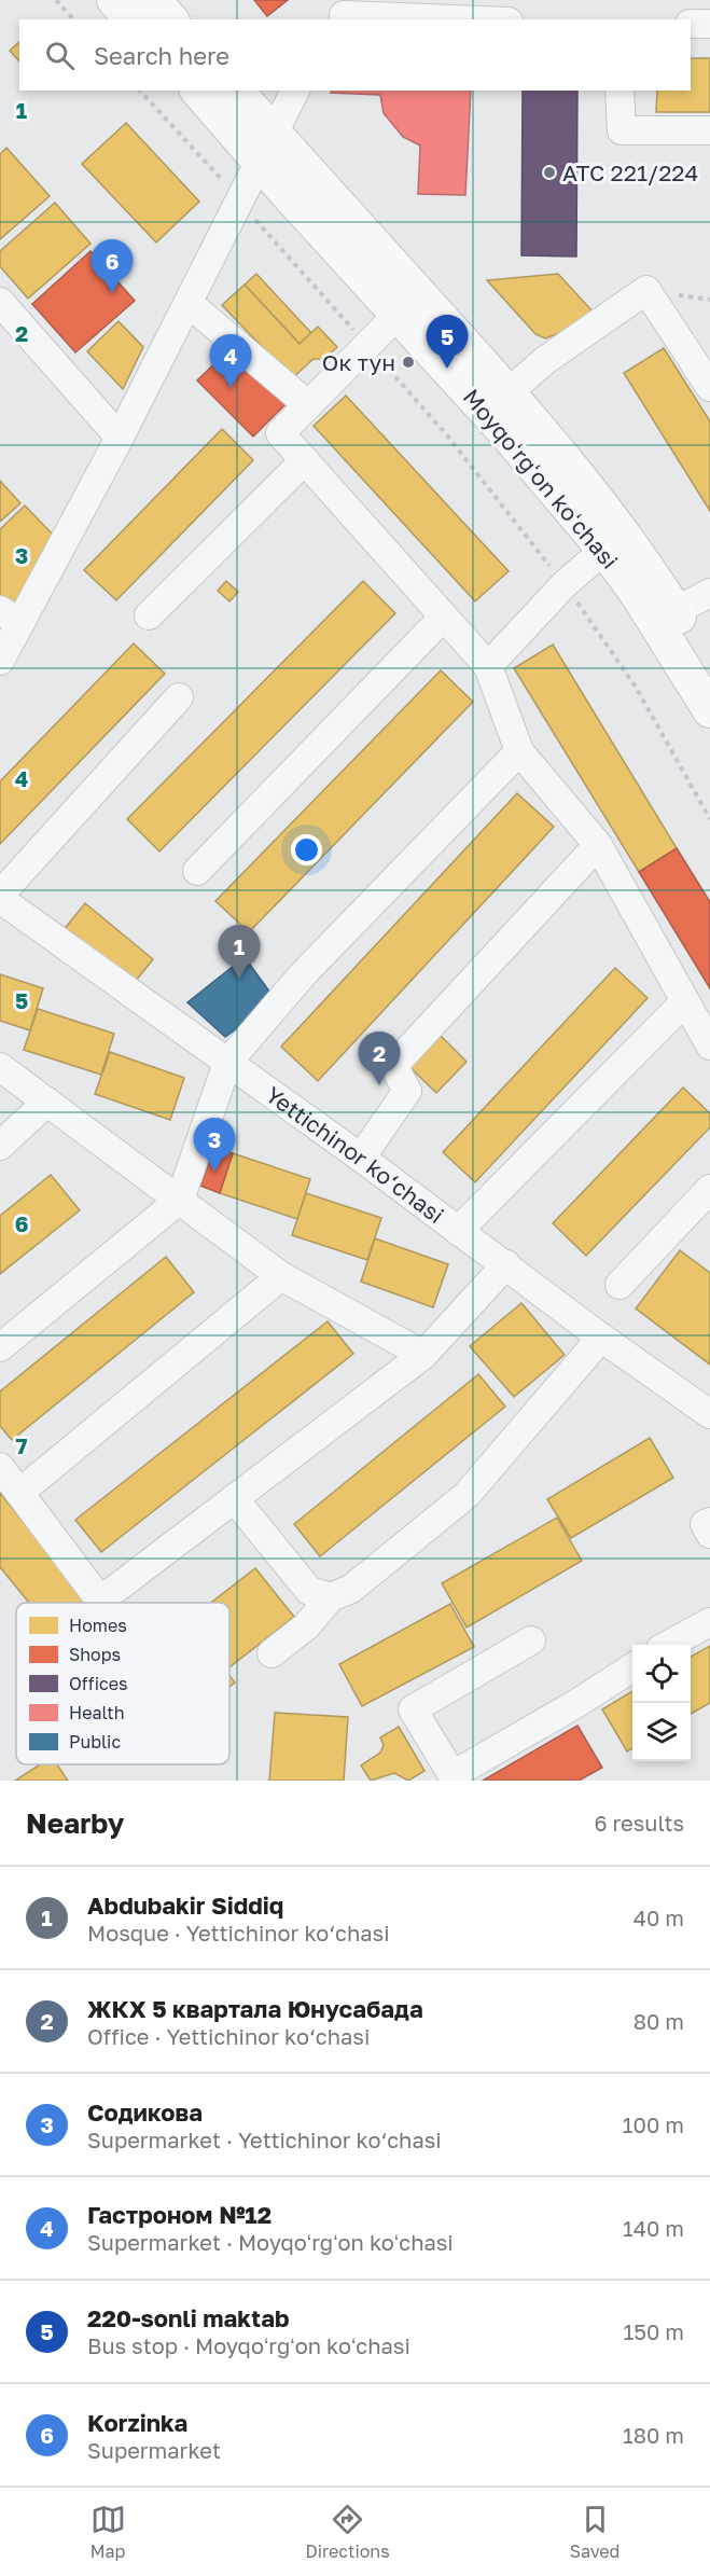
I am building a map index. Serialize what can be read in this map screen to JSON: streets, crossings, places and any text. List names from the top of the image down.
{
  "streets": {
    "main road": ["Moyqoʻrgʻon koʻchasi"],
    "street": ["Yettichinor ko‘chasi"]
  },
  "places": ["АТС 221/224", "Ок тун"],
  "legend": [
    "Homes",
    "Shops",
    "Offices",
    "Health",
    "Public"
  ],
  "page": {
    "search": "Search here",
    "pins": [
      "6",
      "5",
      "4",
      "1",
      "2",
      "3"
    ],
    "heading": ["Nearby", "6 results"],
    "list": [
      {
        "mark": "1",
        "name": "Abdubakir Siddiq",
        "note": "Mosque · Yettichinor ko‘chasi",
        "value": "40 m"
      },
      {
        "mark": "2",
        "name": "ЖКХ 5 квартала Юнусабада",
        "note": "Office · Yettichinor ko‘chasi",
        "value": "80 m"
      },
      {
        "mark": "3",
        "name": "Содикова",
        "note": "Supermarket · Yettichinor ko‘chasi",
        "value": "100 m"
      },
      {
        "mark": "4",
        "name": "Гастроном №12",
        "note": "Supermarket · Moyqoʻrgʻon koʻchasi",
        "value": "140 m"
      },
      {
        "mark": "5",
        "name": "220-sonli maktab",
        "note": "Bus stop · Moyqoʻrgʻon koʻchasi",
        "value": "150 m"
      },
      {
        "mark": "6",
        "name": "Korzinka",
        "note": "Supermarket",
        "value": "180 m"
      }
    ],
    "nav": ["Map", "Directions", "Saved"]
  },
  "grid": {
    "rows": [
      "1",
      "2",
      "3",
      "4",
      "5",
      "6",
      "7"
    ]
  }
}
